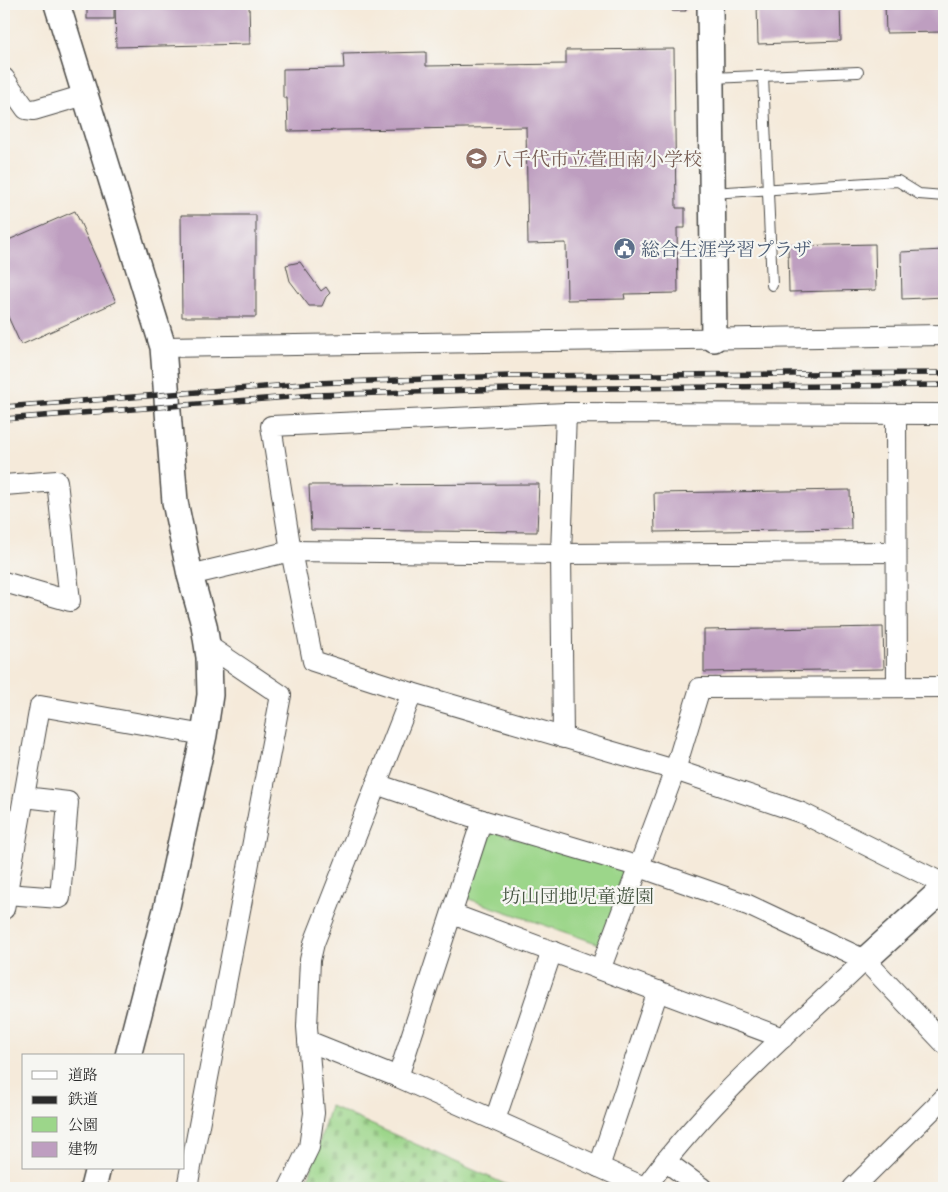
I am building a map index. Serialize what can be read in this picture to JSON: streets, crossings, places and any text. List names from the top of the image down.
{
  "parks": ["坊山団地児童遊園"],
  "places": {
    "school or university": ["八千代市立萱田南小学校"],
    "public building": ["総合生涯学習プラザ"]
  },
  "legend": [
    "道路",
    "鉄道",
    "公園",
    "建物"
  ]
}
